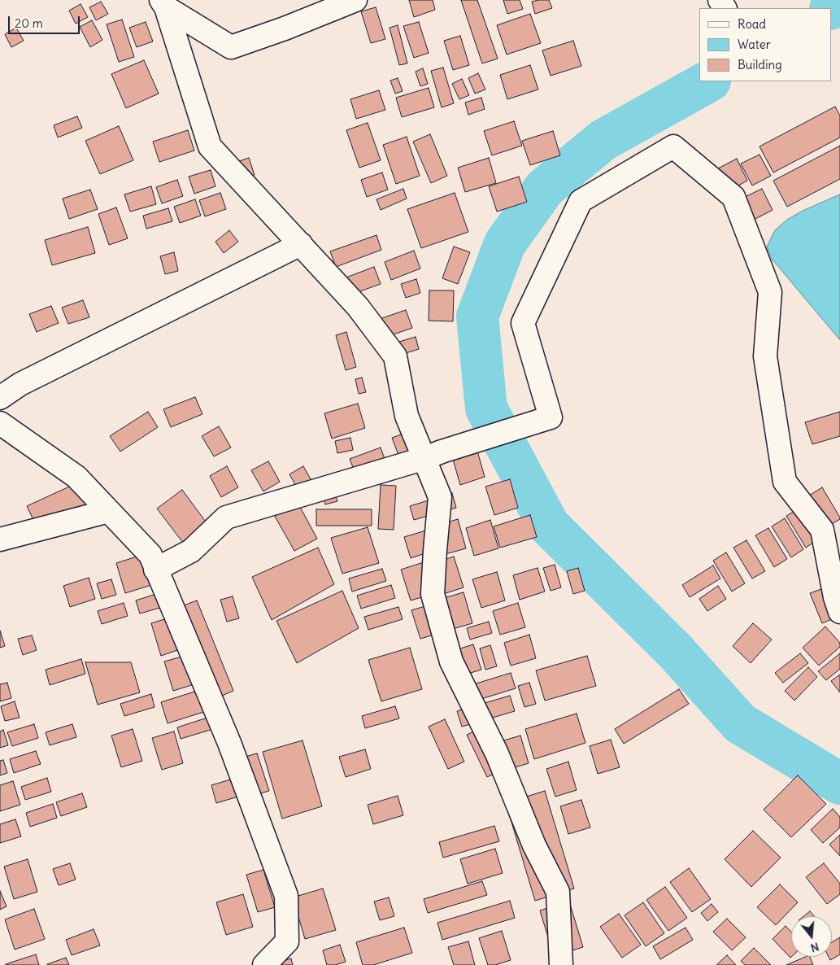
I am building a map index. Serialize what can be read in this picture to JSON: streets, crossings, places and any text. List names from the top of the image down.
{
  "legend": ["Road", "Water", "Building"],
  "scale_bar": "20 m",
  "north": "bottom"
}
